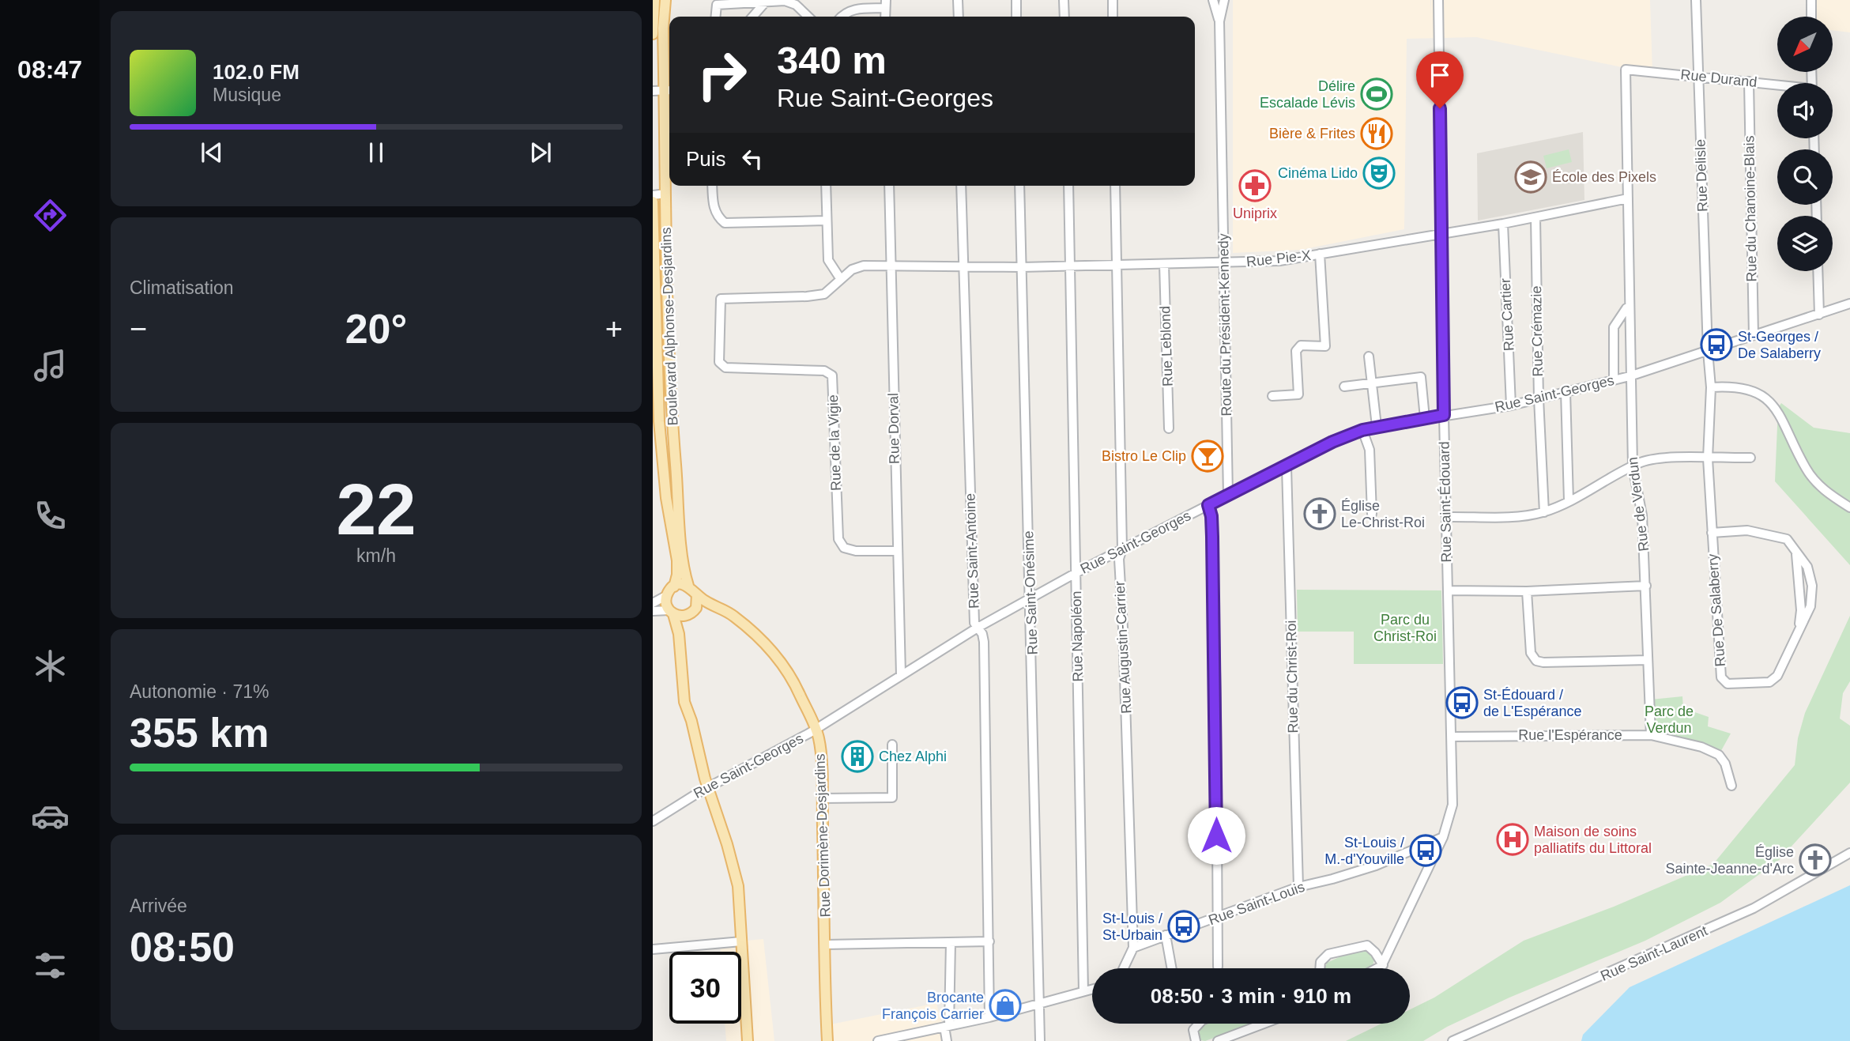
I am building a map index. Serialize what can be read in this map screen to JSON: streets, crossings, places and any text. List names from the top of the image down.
{
  "streets": {
    "main road": ["Boulevard Alphonse-Desjardins", "Rue Dorimène-Desjardins"],
    "street": [
      "Rue Durand",
      "Rue Delisle",
      "Rue du Chanoine-Blais",
      "Rue Pie-X",
      "Rue Cartier",
      "Route du Président-Kennedy",
      "Rue Crémazie",
      "Rue Leblond",
      "Rue Saint-Georges",
      "Rue Dorval",
      "Rue de la Vigie",
      "Rue Saint-Édouard",
      "Rue de Verdun",
      "Rue Saint-Antoine",
      "Rue Saint-Onésime",
      "Rue De Salaberry",
      "Rue Napoléon",
      "Rue Augustin-Carrier",
      "Rue du Christ-Roi",
      "Rue l'Espérance",
      "Rue Saint-Louis",
      "Rue Saint-Laurent"
    ]
  },
  "crossings": [
    ["Rue Durand", "Rue Delisle"],
    ["Rue Durand", "Rue du Chanoine-Blais"],
    ["Rue Durand", "Rue de Verdun"],
    ["Rue Delisle", "Rue Saint-Georges"],
    ["Rue Delisle", "Rue De Salaberry"],
    ["Rue du Chanoine-Blais", "Rue Saint-Georges"],
    ["Rue Pie-X", "Rue Cartier"],
    ["Rue Pie-X", "Route du Président-Kennedy"],
    ["Rue Pie-X", "Rue Crémazie"],
    ["Rue Pie-X", "Rue Leblond"],
    ["Rue Pie-X", "Rue Dorval"],
    ["Rue Pie-X", "Rue de la Vigie"],
    ["Rue Pie-X", "Rue Saint-Édouard"],
    ["Rue Pie-X", "Rue de Verdun"],
    ["Rue Pie-X", "Rue Saint-Antoine"],
    ["Rue Pie-X", "Rue Saint-Onésime"],
    ["Rue Pie-X", "Rue Napoléon"],
    ["Rue Pie-X", "Rue Augustin-Carrier"],
    ["Rue Cartier", "Rue Saint-Georges"],
    ["Route du Président-Kennedy", "Rue Saint-Georges"],
    ["Boulevard Alphonse-Desjardins", "Rue Dorimène-Desjardins"],
    ["Rue Crémazie", "Rue Saint-Georges"],
    ["Rue Saint-Georges", "Rue Dorval"],
    ["Rue Saint-Georges", "Rue Saint-Édouard"],
    ["Rue Saint-Georges", "Rue de Verdun"],
    ["Rue Saint-Georges", "Rue Saint-Antoine"],
    ["Rue Saint-Georges", "Rue Saint-Onésime"],
    ["Rue Saint-Georges", "Rue De Salaberry"],
    ["Rue Saint-Georges", "Rue Napoléon"],
    ["Rue Saint-Georges", "Rue Augustin-Carrier"],
    ["Rue Saint-Georges", "Rue du Christ-Roi"],
    ["Rue Saint-Georges", "Rue Dorimène-Desjardins"],
    ["Rue Dorval", "Rue de la Vigie"],
    ["Rue Saint-Édouard", "Rue l'Espérance"],
    ["Rue Saint-Édouard", "Rue Saint-Louis"],
    ["Rue de Verdun", "Rue l'Espérance"],
    ["Rue Augustin-Carrier", "Rue Saint-Louis"],
    ["Rue du Christ-Roi", "Rue Saint-Louis"]
  ],
  "parks": ["Parc du Christ-Roi", "Parc de Verdun"],
  "places": {
    "sports": ["Délire Escalade Lévis"],
    "restaurant": ["Bière & Frites"],
    "theatre": ["Cinéma Lido"],
    "school or university": ["École des Pixels"],
    "pharmacy": ["Uniprix"],
    "bus stop": [
      "St-Georges / De Salaberry",
      "St-Édouard / de L'Espérance",
      "St-Louis / M.-d'Youville",
      "St-Louis / St-Urbain"
    ],
    "bar": ["Bistro Le Clip"],
    "church": ["Église Le-Christ-Roi", "Église Sainte-Jeanne-d'Arc"],
    "building": ["Chez Alphi"],
    "hospital": ["Maison de soins palliatifs du Littoral"],
    "shop": ["Brocante François Carrier"]
  },
  "north": "bottom left",
  "page": {
    "tabs": "08:47",
    "turn": ["340 m", "Rue Saint-Georges"],
    "song": ["102.0 FM", "Musique"],
    "then": "Puis",
    "tile": [
      "Climatisation",
      ["22", "km/h"],
      ["Autonomie · 71%", "355 km"],
      ["Arrivée", "08:50"]
    ],
    "heat": ["−", "20°", "+"],
    "limit": "30",
    "trip": "08:50 · 3 min · 910 m"
  }
}
